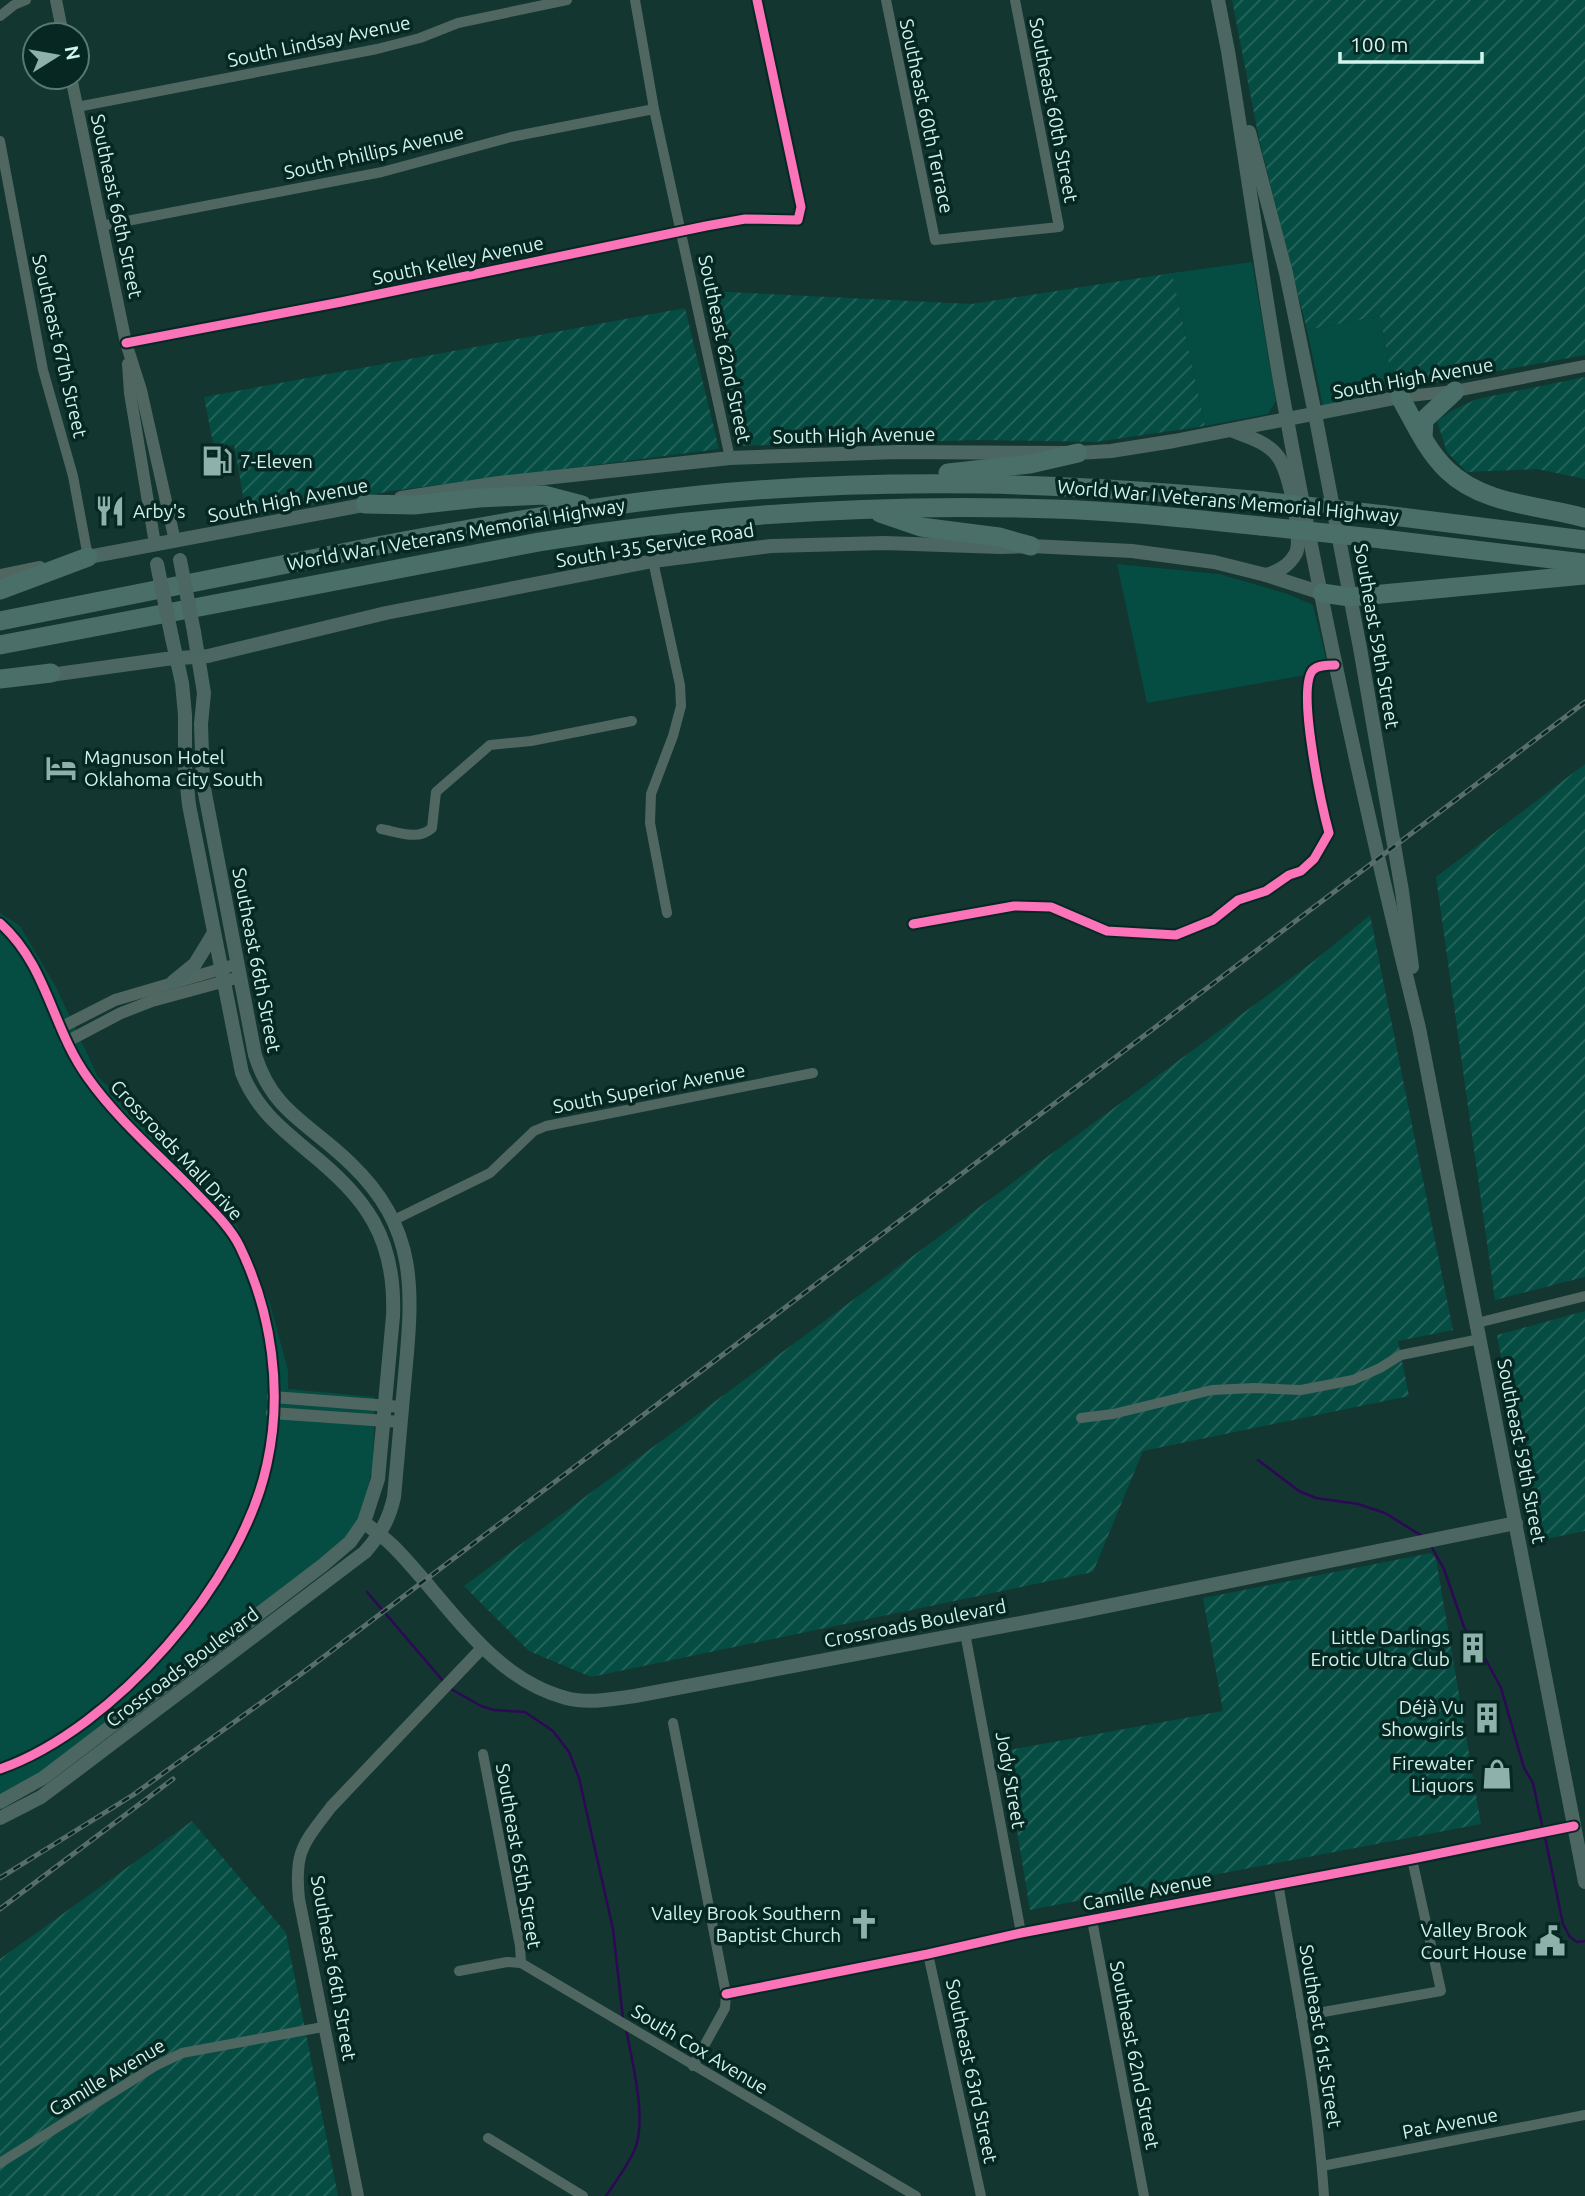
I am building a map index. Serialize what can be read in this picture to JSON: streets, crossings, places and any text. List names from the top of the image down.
{
  "streets": {
    "highway": ["World War I Veterans Memorial Highway"],
    "main road": [
      "Southeast 66th Street",
      "South High Avenue",
      "South I-35 Service Road",
      "Southeast 59th Street",
      "Crossroads Boulevard"
    ],
    "street": [
      "South Lindsay Avenue",
      "Southeast 60th Street",
      "Southeast 60th Terrace",
      "South Phillips Avenue",
      "South Kelley Avenue",
      "Southeast 67th Street",
      "Southeast 62nd Street",
      "South Superior Avenue",
      "Crossroads Mall Drive",
      "Jody Street",
      "Southeast 65th Street",
      "Camille Avenue",
      "Southeast 61st Street",
      "South Cox Avenue",
      "Southeast 63rd Street",
      "Pat Avenue"
    ]
  },
  "crossings": [
    ["South Lindsay Avenue", "Southeast 66th Street"],
    ["Southeast 60th Street", "Southeast 60th Terrace"],
    ["South Phillips Avenue", "Southeast 66th Street"],
    ["South Phillips Avenue", "Southeast 62nd Street"],
    ["Southeast 66th Street", "South Kelley Avenue"],
    ["Southeast 66th Street", "South High Avenue"],
    ["Southeast 66th Street", "South I-35 Service Road"],
    ["Southeast 66th Street", "South Superior Avenue"],
    ["Southeast 66th Street", "Crossroads Boulevard"],
    ["Southeast 66th Street", "Camille Avenue"],
    ["South Kelley Avenue", "Southeast 62nd Street"],
    ["Southeast 67th Street", "South High Avenue"],
    ["Southeast 62nd Street", "South High Avenue"],
    ["Southeast 62nd Street", "Camille Avenue"],
    ["South High Avenue", "Southeast 59th Street"],
    ["South I-35 Service Road", "Southeast 59th Street"],
    ["Southeast 59th Street", "Crossroads Boulevard"],
    ["Southeast 59th Street", "Camille Avenue"],
    ["Crossroads Boulevard", "Jody Street"],
    ["Jody Street", "Camille Avenue"],
    ["Southeast 65th Street", "South Cox Avenue"],
    ["Camille Avenue", "Southeast 61st Street"],
    ["Camille Avenue", "Southeast 63rd Street"],
    ["Southeast 61st Street", "Pat Avenue"]
  ],
  "places": {
    "fuel station": ["7-Eleven"],
    "restaurant": ["Arby's"],
    "hotel": ["Magnuson Hotel Oklahoma City South"],
    "building": ["Little Darlings Erotic Ultra Club", "Déjà Vu Showgirls"],
    "shop": ["Firewater Liquors"],
    "church": ["Valley Brook Southern Baptist Church"],
    "public building": ["Valley Brook Court House"]
  },
  "scale_bar": "100 m",
  "north": "right"
}
